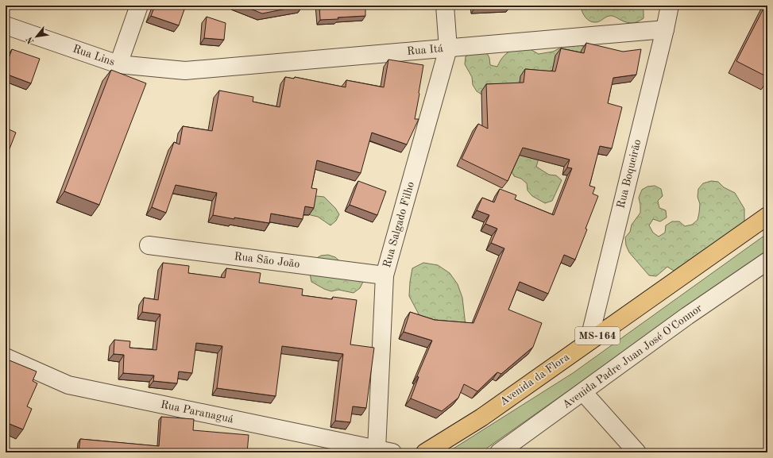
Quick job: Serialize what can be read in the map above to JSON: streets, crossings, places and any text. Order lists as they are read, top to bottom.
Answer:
{
  "streets": {
    "main road": ["MS-164", "Avenida da Flora"],
    "street": [
      "Rua Itá",
      "Rua Lins",
      "Rua Boqueirão",
      "Rua Salgado Filho",
      "Rua São João",
      "Avenida Padre Juan José O'Connor",
      "Rua Paranaguá"
    ]
  },
  "crossings": [
    ["Rua Itá", "Rua Lins"],
    ["Rua Itá", "Rua Boqueirão"],
    ["Rua Itá", "Rua Salgado Filho"],
    ["Rua Boqueirão", "Avenida da Flora"],
    ["Rua Salgado Filho", "Rua São João"],
    ["Rua Salgado Filho", "Rua Paranaguá"]
  ],
  "north": "bottom left"
}
